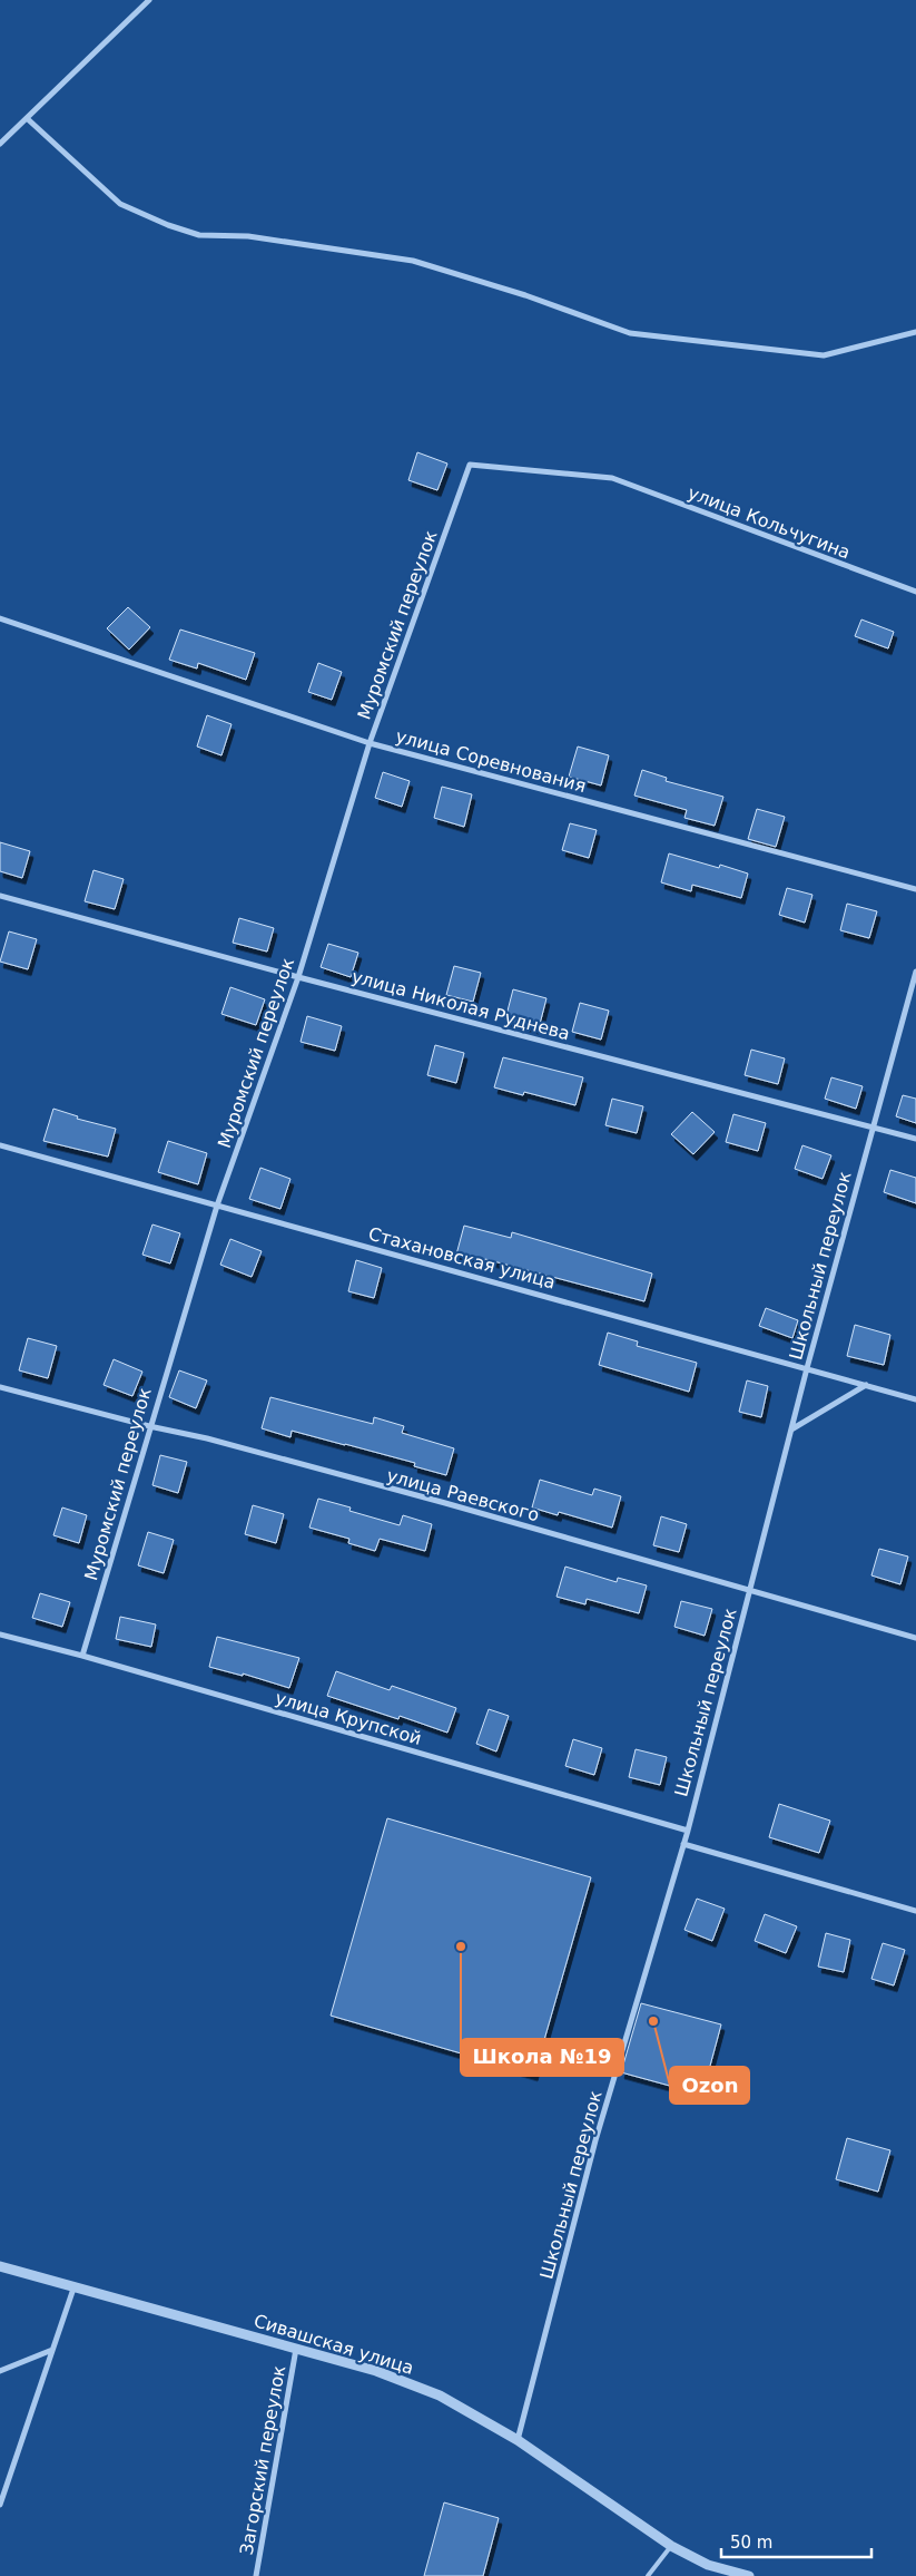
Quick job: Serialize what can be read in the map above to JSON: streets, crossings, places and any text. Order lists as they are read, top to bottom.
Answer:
{
  "streets": {
    "street": [
      "улица Кольчугина",
      "Муромский переулок",
      "улица Соревнования",
      "улица Николая Руднева",
      "Стахановская улица",
      "Школьный переулок",
      "улица Раевского",
      "улица Крупской",
      "Сивашская улица",
      "Загорский переулок"
    ]
  },
  "crossings": [
    ["улица Кольчугина", "Муромский переулок"],
    ["Муромский переулок", "улица Соревнования"],
    ["Муромский переулок", "улица Николая Руднева"],
    ["Муромский переулок", "Стахановская улица"],
    ["Муромский переулок", "улица Раевского"],
    ["Муромский переулок", "улица Крупской"],
    ["улица Николая Руднева", "Школьный переулок"],
    ["Стахановская улица", "Школьный переулок"],
    ["Школьный переулок", "улица Раевского"],
    ["Школьный переулок", "улица Крупской"],
    ["Школьный переулок", "Сивашская улица"],
    ["Сивашская улица", "Загорский переулок"]
  ],
  "places": ["Школа №19", "Ozon"],
  "scale_bar": "50 m"
}
